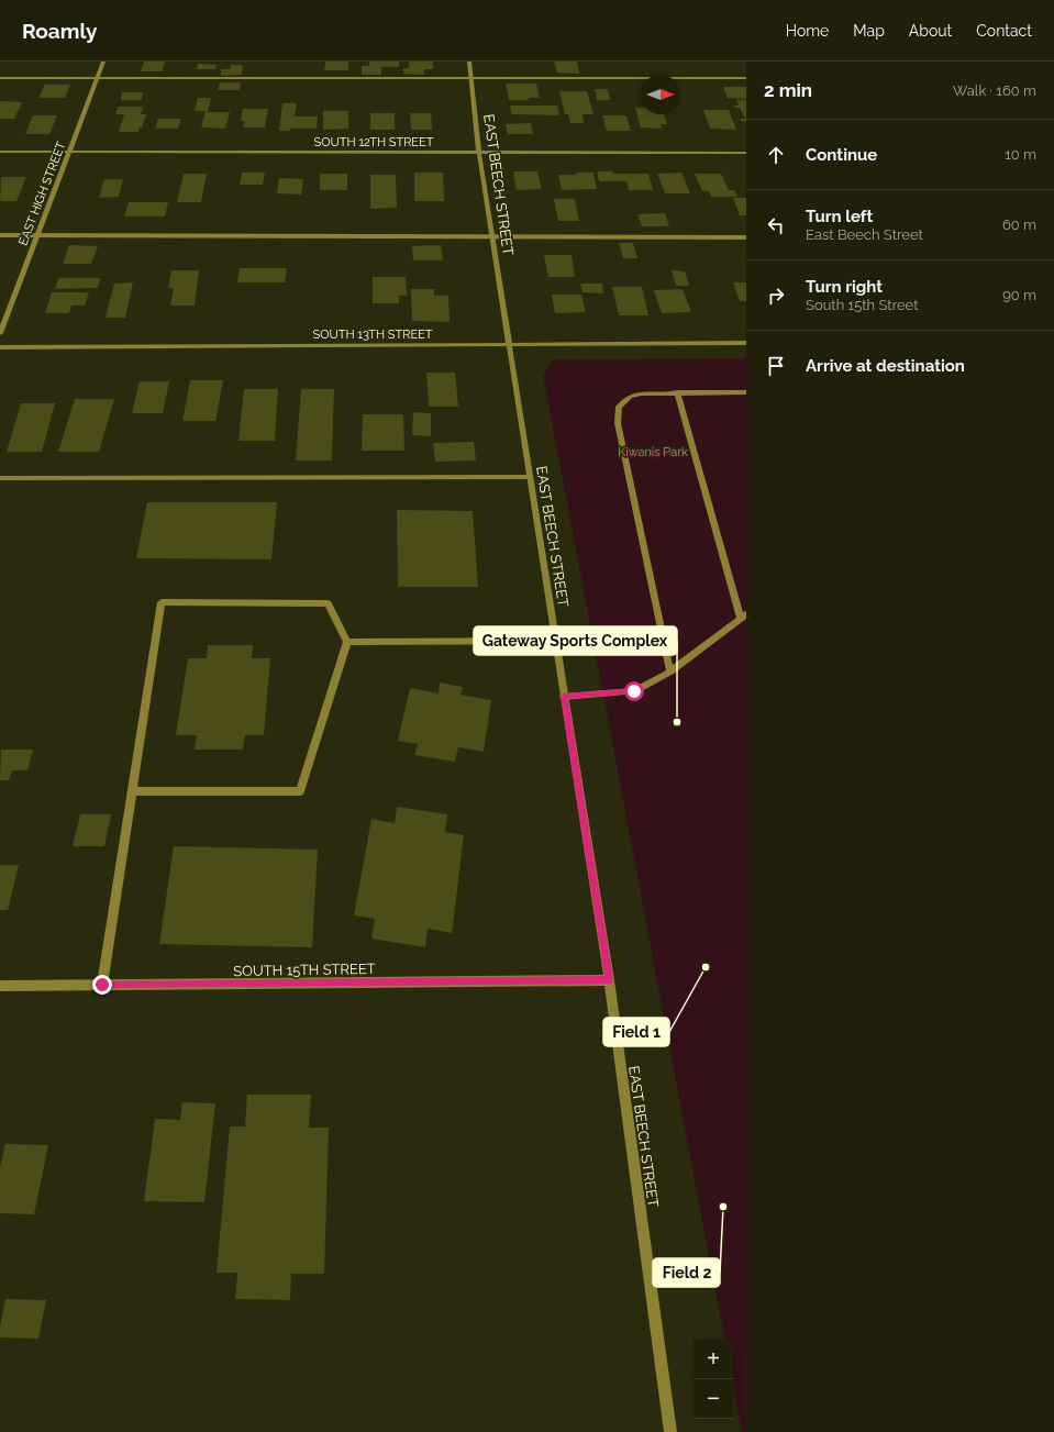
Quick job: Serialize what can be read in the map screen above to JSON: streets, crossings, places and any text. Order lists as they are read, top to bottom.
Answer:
{
  "streets": {
    "street": [
      "SOUTH 12TH STREET",
      "EAST BEECH STREET",
      "EAST HIGH STREET",
      "SOUTH 13TH STREET",
      "SOUTH 15TH STREET"
    ]
  },
  "crossings": [
    ["SOUTH 12TH STREET", "EAST BEECH STREET"],
    ["SOUTH 12TH STREET", "EAST HIGH STREET"],
    ["EAST BEECH STREET", "SOUTH 13TH STREET"],
    ["EAST BEECH STREET", "SOUTH 15TH STREET"]
  ],
  "parks": ["Kiwanis Park"],
  "places": ["Gateway Sports Complex", "Field 1", "Field 2"],
  "north": "right",
  "page": {
    "header": "Roamly",
    "nav": [
      "Home",
      "Map",
      "About",
      "Contact"
    ],
    "heading": ["2 min", "Walk · 160 m"],
    "list": [
      ["Continue", "10 m"],
      ["Turn left", "East Beech Street", "60 m"],
      ["Turn right", "South 15th Street", "90 m"],
      "Arrive at destination"
    ],
    "map_buttons": ["+", "−"]
  }
}
